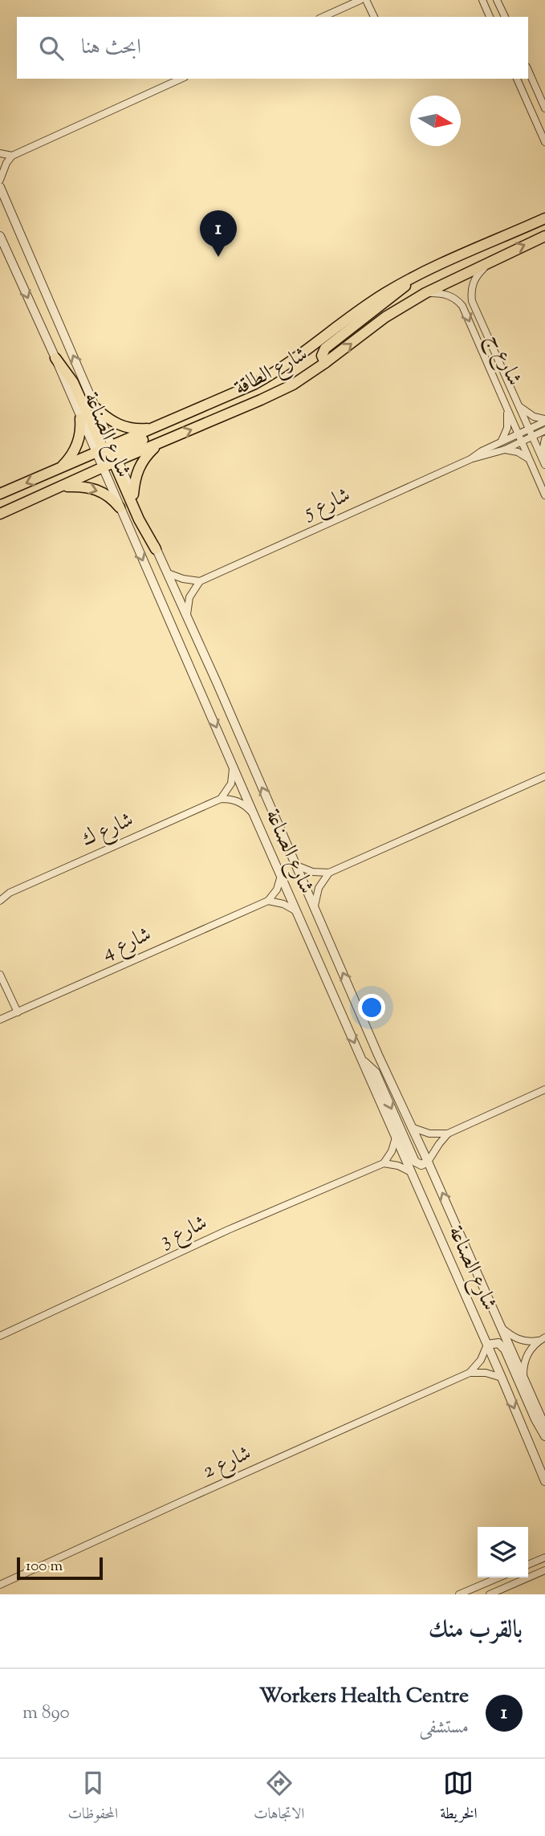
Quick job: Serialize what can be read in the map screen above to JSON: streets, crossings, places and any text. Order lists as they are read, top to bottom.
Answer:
{
  "streets": {
    "main road": ["شارع الطاقة"],
    "street": [
      "شارع ج",
      "شارع الصناعة",
      "شارع 5",
      "شارع ك",
      "شارع 4",
      "شارع 3",
      "شارع 2"
    ]
  },
  "crossings": [
    ["شارع ج", "شارع الطاقة"],
    ["شارع ج", "شارع 5"],
    ["شارع الطاقة", "شارع الصناعة"]
  ],
  "scale_bar": "100 m",
  "north": "right",
  "page": {
    "search": "ابحث هنا",
    "pins": "1",
    "scale": "100 m",
    "heading": "بالقرب منك",
    "list": [
      {
        "mark": "1",
        "name": "Workers Health Centre",
        "note": "مستشفى",
        "value": "890 m"
      }
    ],
    "nav": ["الخريطة", "الاتجاهات", "المحفوظات"]
  }
}
